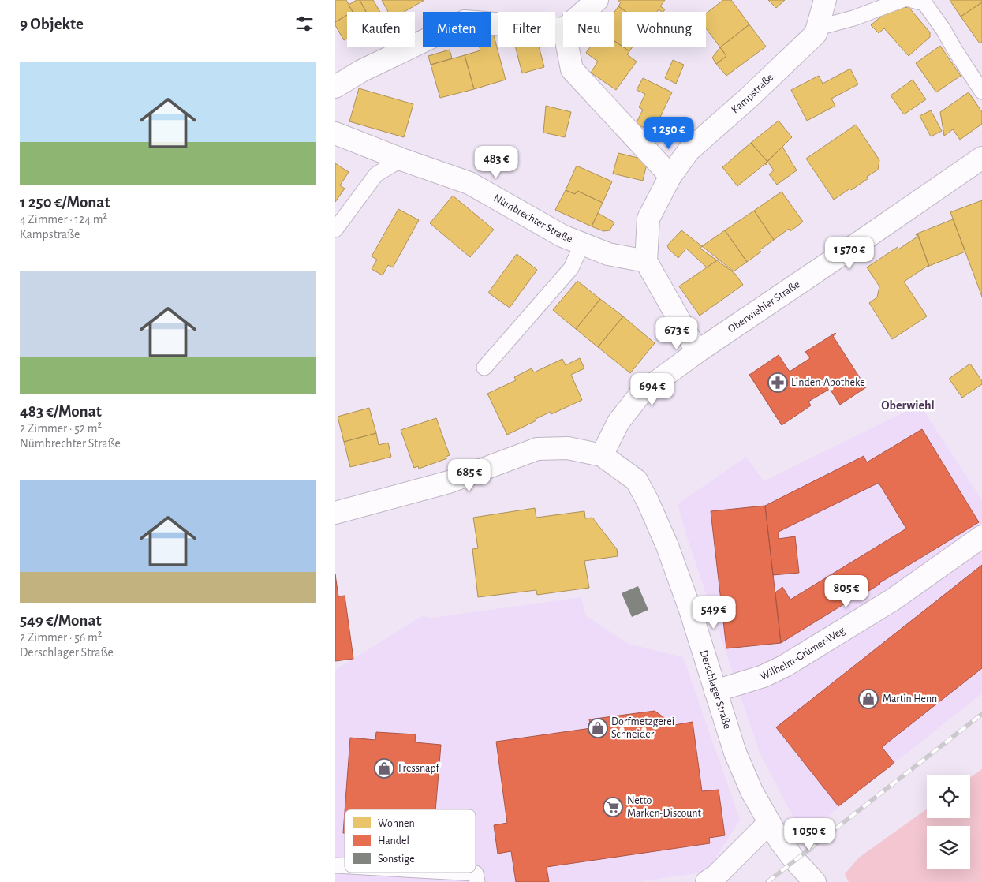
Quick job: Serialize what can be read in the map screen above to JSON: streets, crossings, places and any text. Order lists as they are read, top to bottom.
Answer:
{
  "streets": {
    "street": [
      "Kampstraße",
      "Nümbrechter Straße",
      "Oberwiehler Straße",
      "Wilhelm-Grümer-Weg",
      "Derschlager Straße"
    ]
  },
  "crossings": [
    ["Kampstraße", "Nümbrechter Straße"],
    ["Oberwiehler Straße", "Derschlager Straße"],
    ["Wilhelm-Grümer-Weg", "Derschlager Straße"]
  ],
  "districts": ["Oberwiehl"],
  "places": {
    "pharmacy": ["Linden-Apotheke"],
    "shop": ["Martin Henn", "Dorfmetzgerei Schneider", "Fressnapf"],
    "supermarket": ["Netto Marken-Discount"]
  },
  "legend": ["Wohnen", "Handel", "Sonstige"],
  "page": {
    "heading": "9 Objekte",
    "chip": [
      "Kaufen",
      "Mieten",
      "Filter",
      "Neu",
      "Wohnung"
    ],
    "list": [
      {
        "name": "1 250 €/Monat",
        "note": "4 Zimmer · 124 m² · Kampstraße"
      },
      {
        "name": "483 €/Monat",
        "note": "2 Zimmer · 52 m² · Nümbrechter Straße"
      },
      {
        "name": "549 €/Monat",
        "note": "2 Zimmer · 56 m² · Derschlager Straße"
      }
    ],
    "price": [
      "1 250 €",
      "483 €",
      "1 570 €",
      "673 €",
      "694 €",
      "685 €",
      "805 €",
      "549 €",
      "1 050 €"
    ]
  }
}
